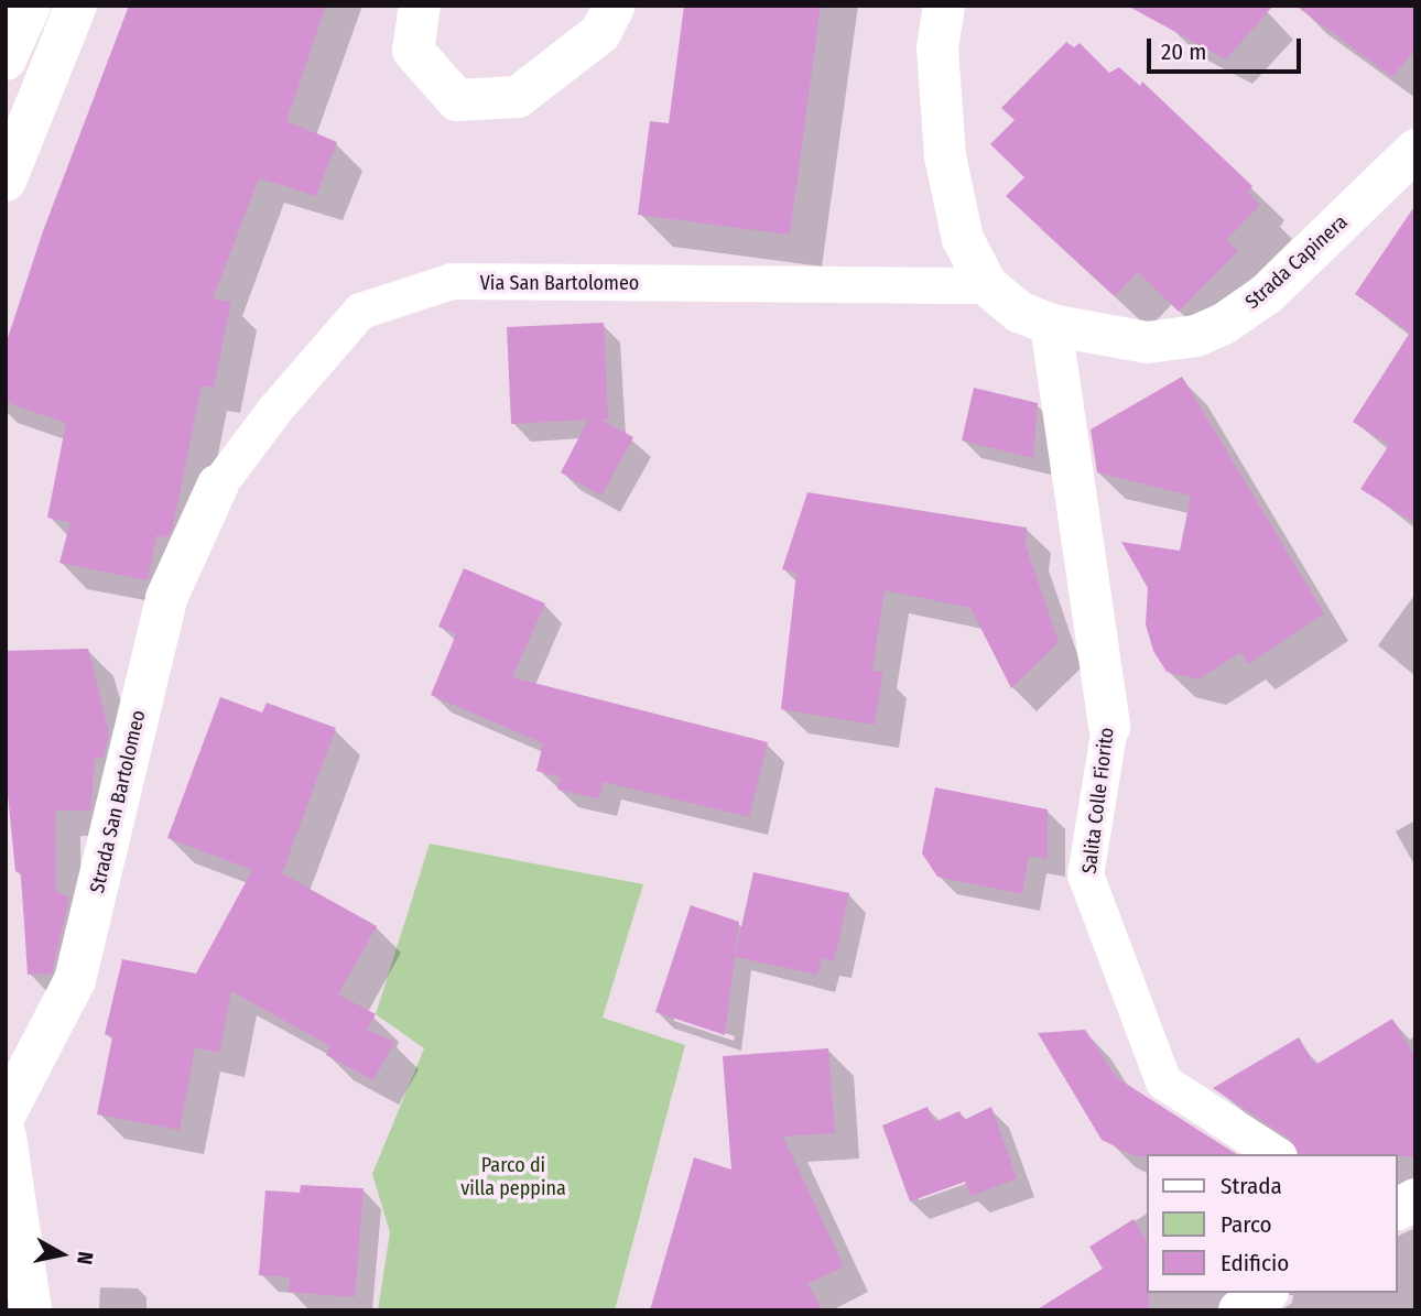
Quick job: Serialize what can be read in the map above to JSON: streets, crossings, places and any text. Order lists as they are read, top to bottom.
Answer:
{
  "streets": {
    "street": [
      "Strada Capinera",
      "Via San Bartolomeo",
      "Salita Colle Fiorito",
      "Strada San Bartolomeo"
    ]
  },
  "crossings": [
    ["Strada Capinera", "Via San Bartolomeo"],
    ["Strada Capinera", "Salita Colle Fiorito"],
    ["Via San Bartolomeo", "Strada San Bartolomeo"]
  ],
  "parks": ["Parco di villa peppina"],
  "legend": ["Strada", "Parco", "Edificio"],
  "scale_bar": "20 m",
  "north": "right"
}
